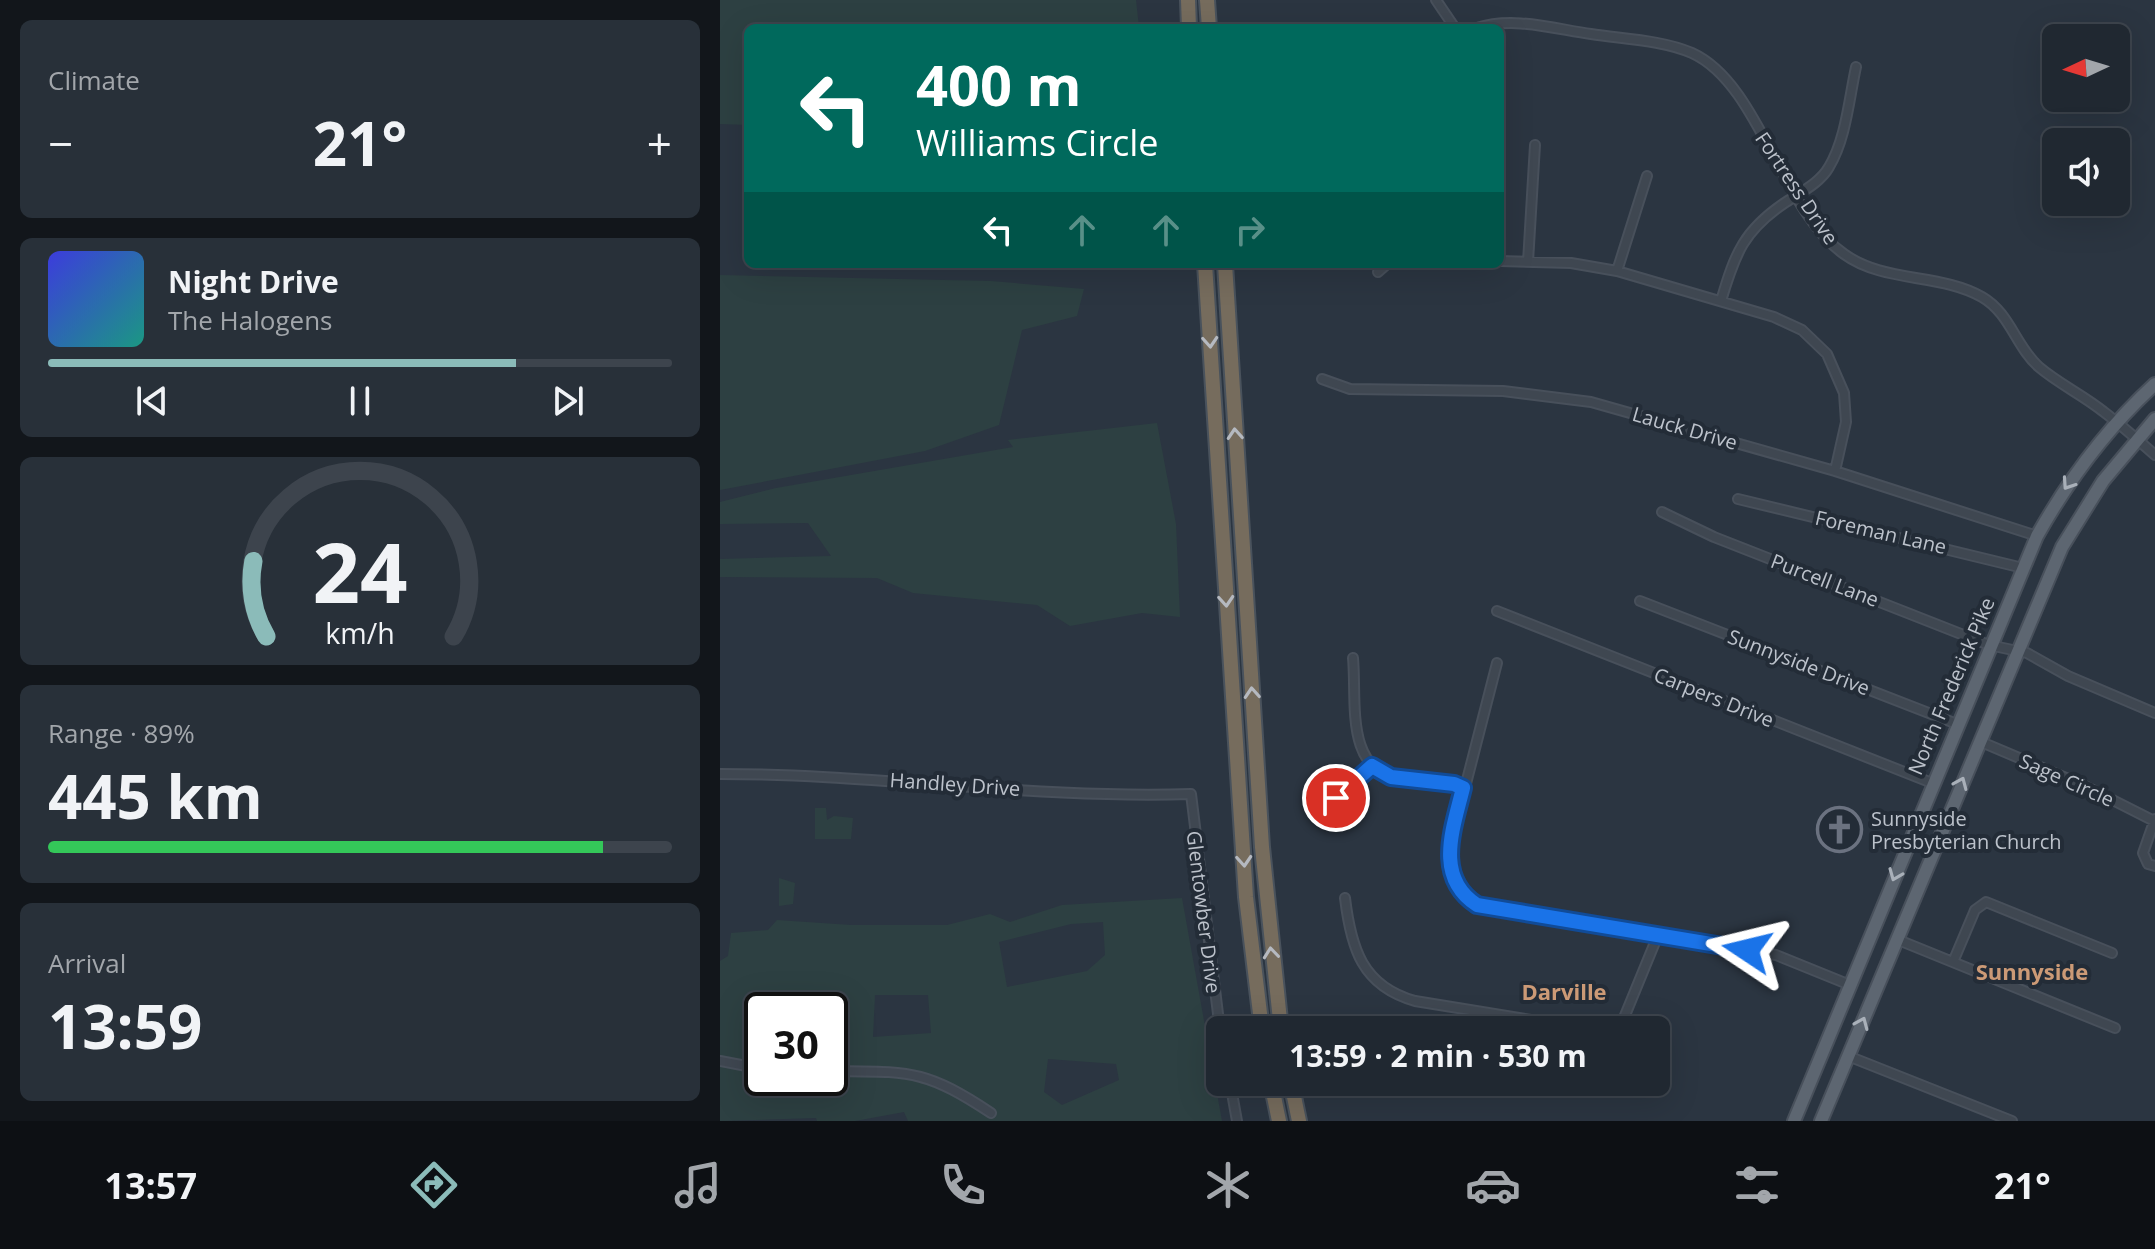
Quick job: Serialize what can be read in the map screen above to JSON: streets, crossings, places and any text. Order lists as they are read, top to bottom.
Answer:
{
  "streets": {
    "main road": ["North Frederick Pike"],
    "street": [
      "Fortress Drive",
      "Lauck Drive",
      "Foreman Lane",
      "Purcell Lane",
      "Sunnyside Drive",
      "Carpers Drive",
      "Sage Circle",
      "Handley Drive",
      "Glentowber Drive"
    ]
  },
  "crossings": [
    ["Fortress Drive", "North Frederick Pike"],
    ["Lauck Drive", "North Frederick Pike"],
    ["Foreman Lane", "North Frederick Pike"],
    ["Purcell Lane", "North Frederick Pike"],
    ["Sunnyside Drive", "North Frederick Pike"],
    ["North Frederick Pike", "Carpers Drive"],
    ["Handley Drive", "Glentowber Drive"]
  ],
  "districts": ["Sunnyside", "Darville"],
  "places": {
    "church": ["Sunnyside Presbyterian Church"]
  },
  "north": "left",
  "page": {
    "tile": [
      "Climate",
      ["Range · 89%", "445 km"],
      ["Arrival", "13:59"]
    ],
    "turn": ["400 m", "Williams Circle"],
    "heat": ["−", "21°", "+"],
    "song": ["Night Drive", "The Halogens"],
    "limit": "30",
    "trip": "13:59 · 2 min · 530 m",
    "tabs": ["13:57", "21°"],
    "gauge": ["24", "km/h"]
  }
}
